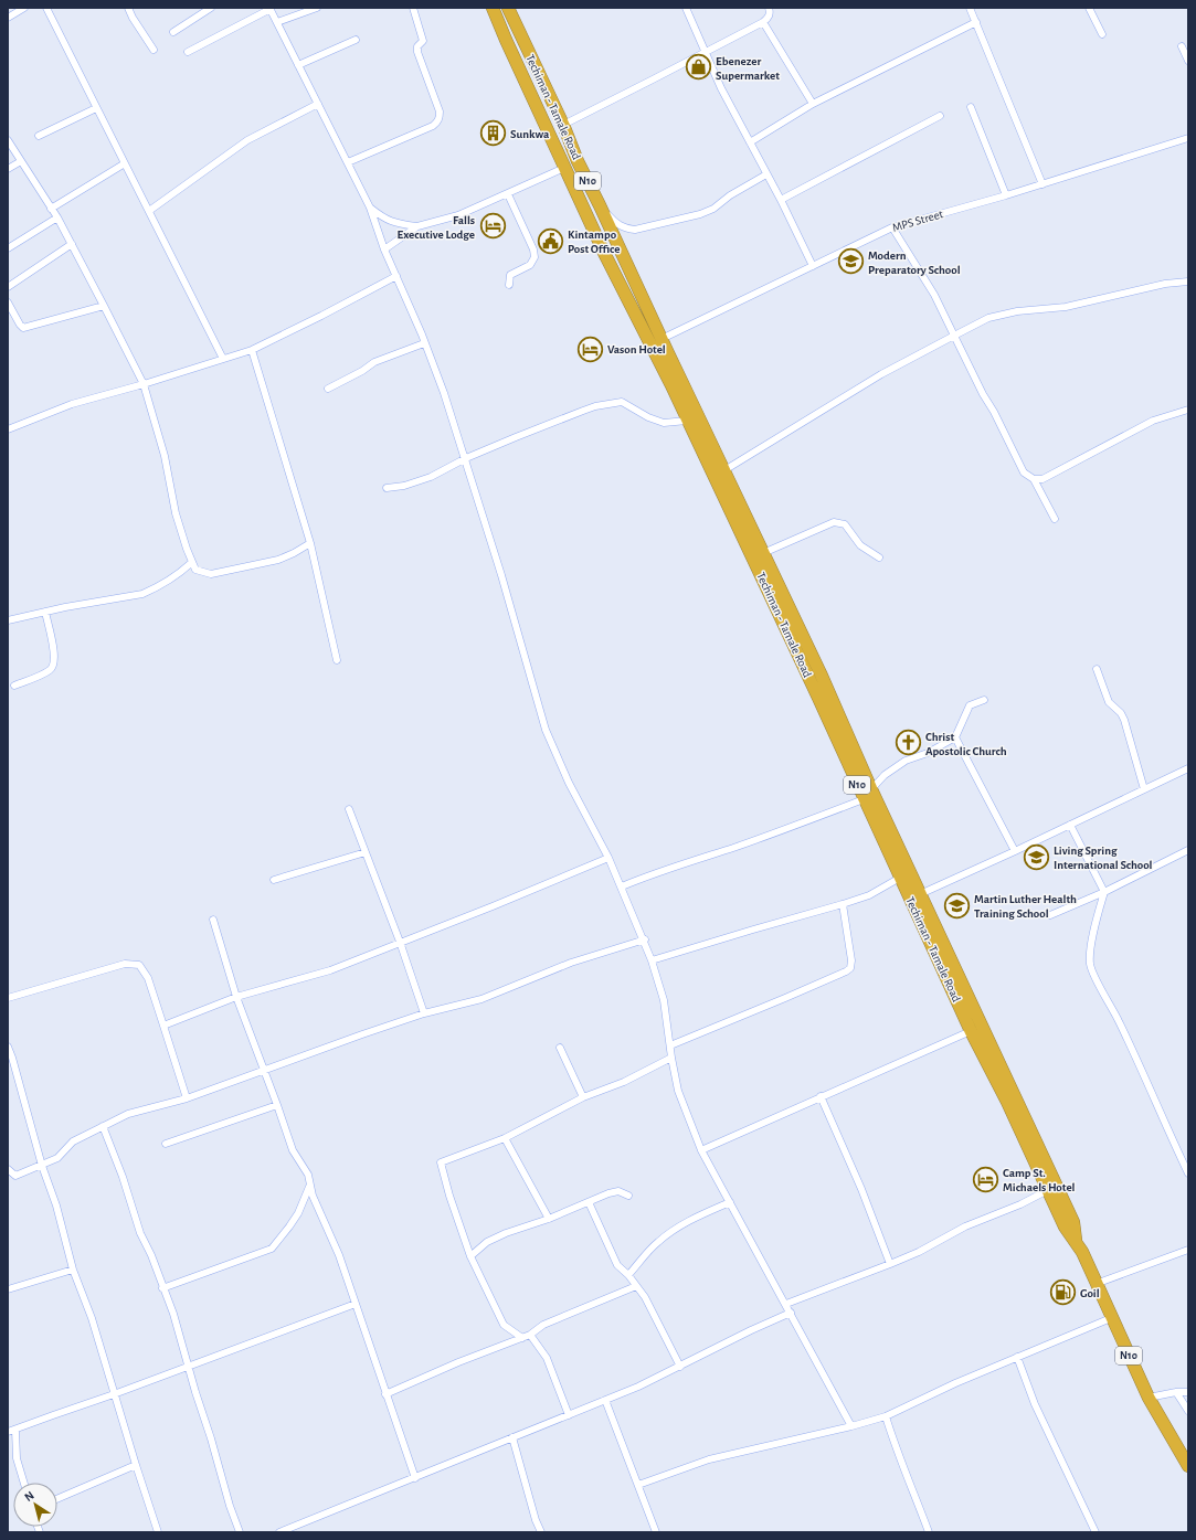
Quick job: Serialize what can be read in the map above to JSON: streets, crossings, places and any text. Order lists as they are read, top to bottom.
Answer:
{
  "streets": {
    "highway": ["Techiman - Tamale Road", "N10"],
    "street": ["MPS Street"]
  },
  "crossings": [
    ["Techiman - Tamale Road", "MPS Street"]
  ],
  "places": {
    "shop": ["Ebenezer Supermarket"],
    "building": ["Sunkwa"],
    "hotel": ["Falls Executive Lodge", "Vason Hotel", "Camp St. Michaels Hotel"],
    "public building": ["Kintampo Post Office"],
    "school or university": ["Modern Preparatory School", "Living Spring International School", "Martin Luther Health Training School"],
    "church": ["Christ Apostolic Church"],
    "fuel station": ["Goil"]
  },
  "north": "top left"
}
